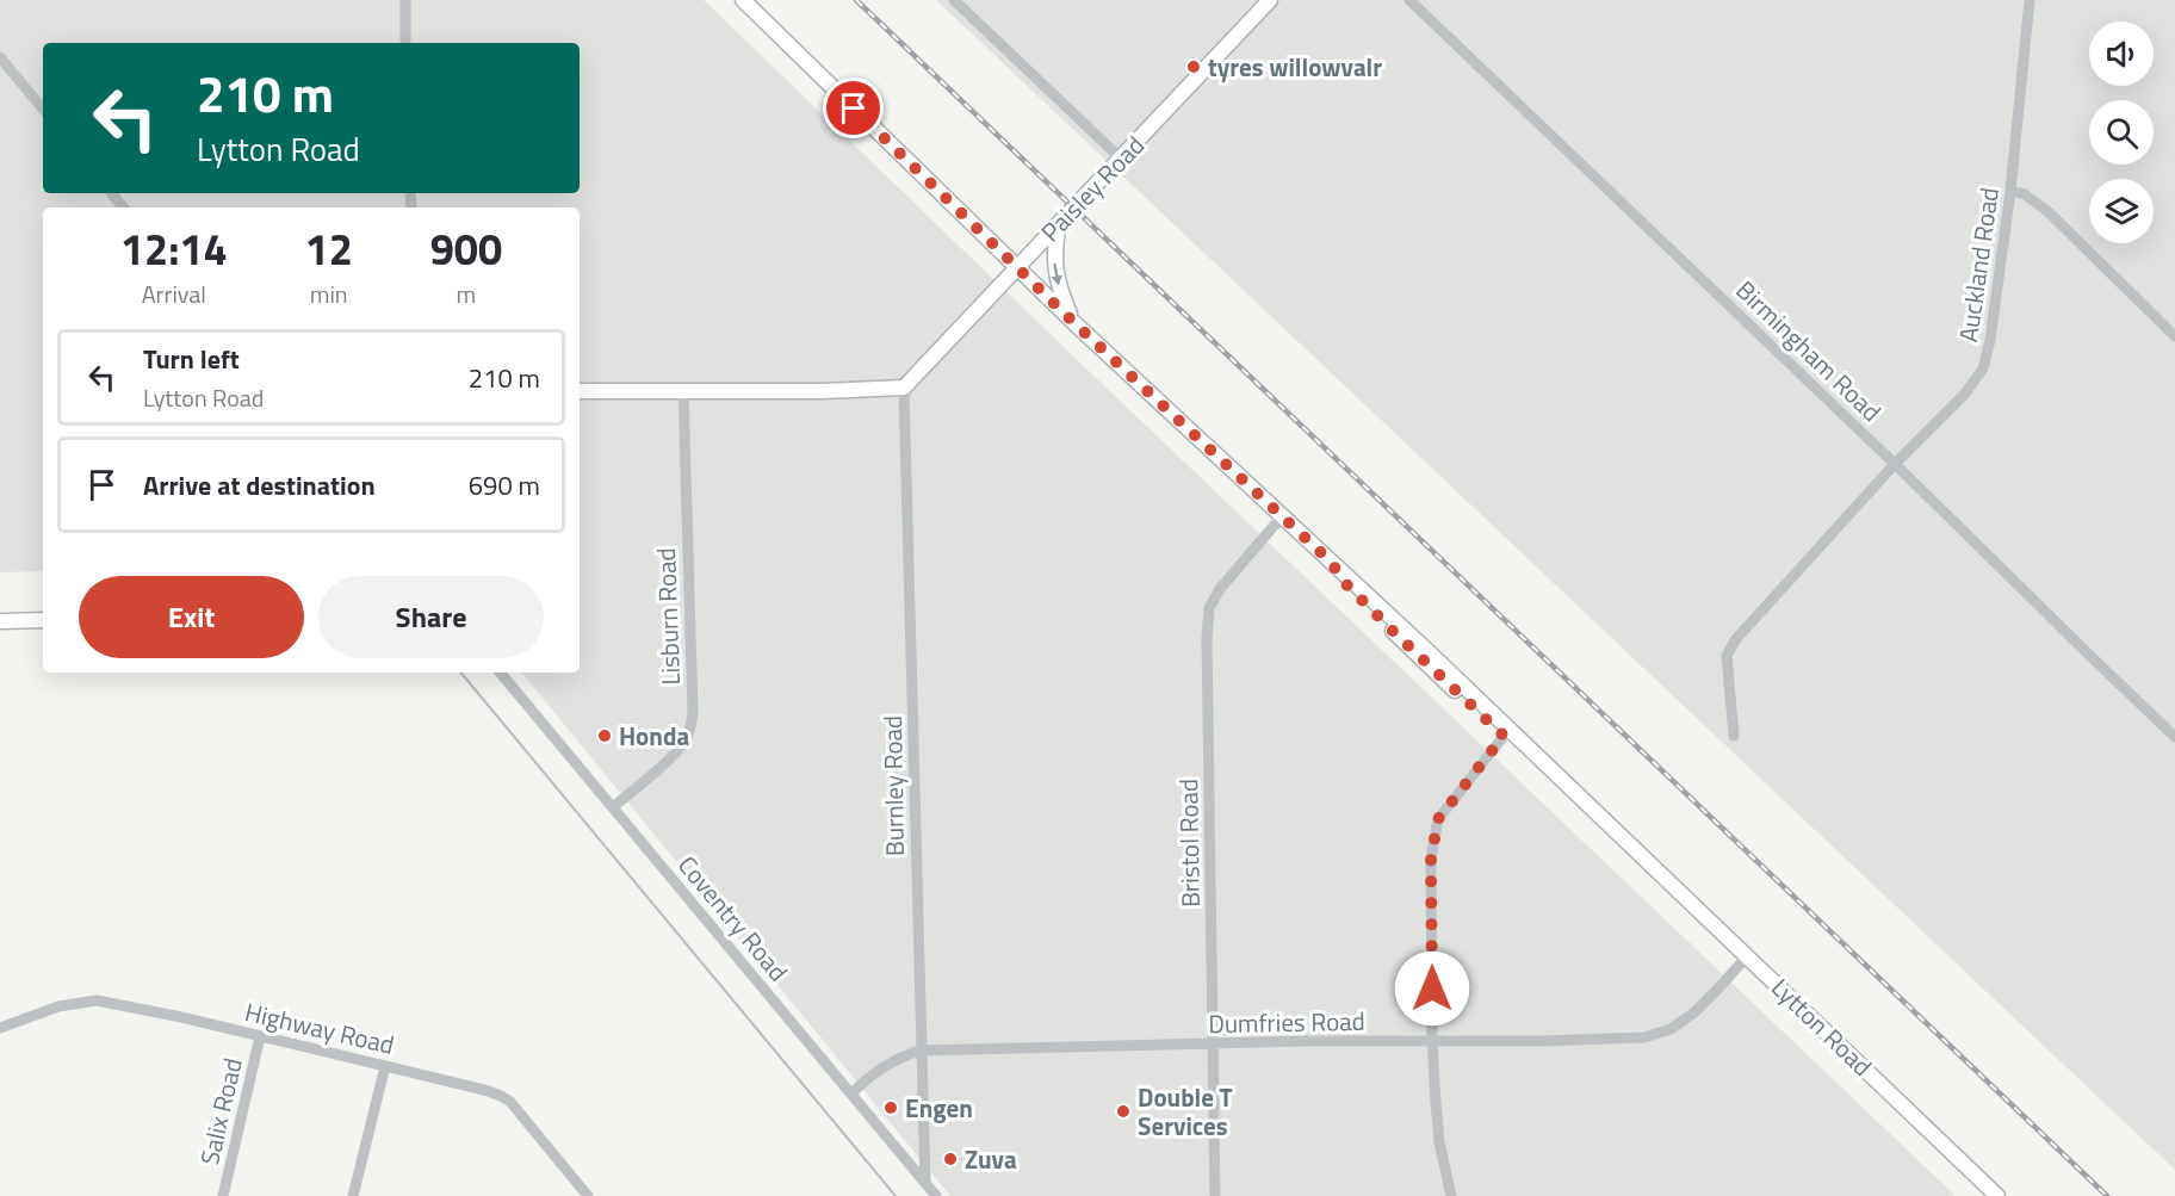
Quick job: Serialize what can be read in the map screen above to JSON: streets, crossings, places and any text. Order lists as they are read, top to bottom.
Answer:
{
  "streets": {
    "main road": ["Paisley Road", "Lytton Road"],
    "street": [
      "Auckland Road",
      "Birmingham Road",
      "Lisburn Road",
      "Burnley Road",
      "Bristol Road",
      "Coventry Road",
      "Dumfries Road",
      "Highway Road",
      "Salix Road"
    ]
  },
  "crossings": [
    ["Paisley Road", "Burnley Road"],
    ["Paisley Road", "Lytton Road"],
    ["Auckland Road", "Birmingham Road"],
    ["Lisburn Road", "Coventry Road"],
    ["Burnley Road", "Coventry Road"],
    ["Burnley Road", "Dumfries Road"],
    ["Bristol Road", "Dumfries Road"],
    ["Bristol Road", "Lytton Road"],
    ["Coventry Road", "Dumfries Road"],
    ["Dumfries Road", "Lytton Road"],
    ["Highway Road", "Salix Road"]
  ],
  "places": [
    "tyres willowvalr",
    "Honda",
    "Engen",
    "Double T Services",
    "Zuva"
  ],
  "page": {
    "turn": ["210 m", "Lytton Road"],
    "eta": [
      "12:14",
      "Arrival",
      "12",
      "min",
      "900",
      "m"
    ],
    "list": [
      {
        "name": "Turn left",
        "note": "Lytton Road",
        "value": "210 m"
      },
      {
        "name": "Arrive at destination",
        "value": "690 m"
      }
    ],
    "buttons": ["Exit", "Share"]
  }
}
